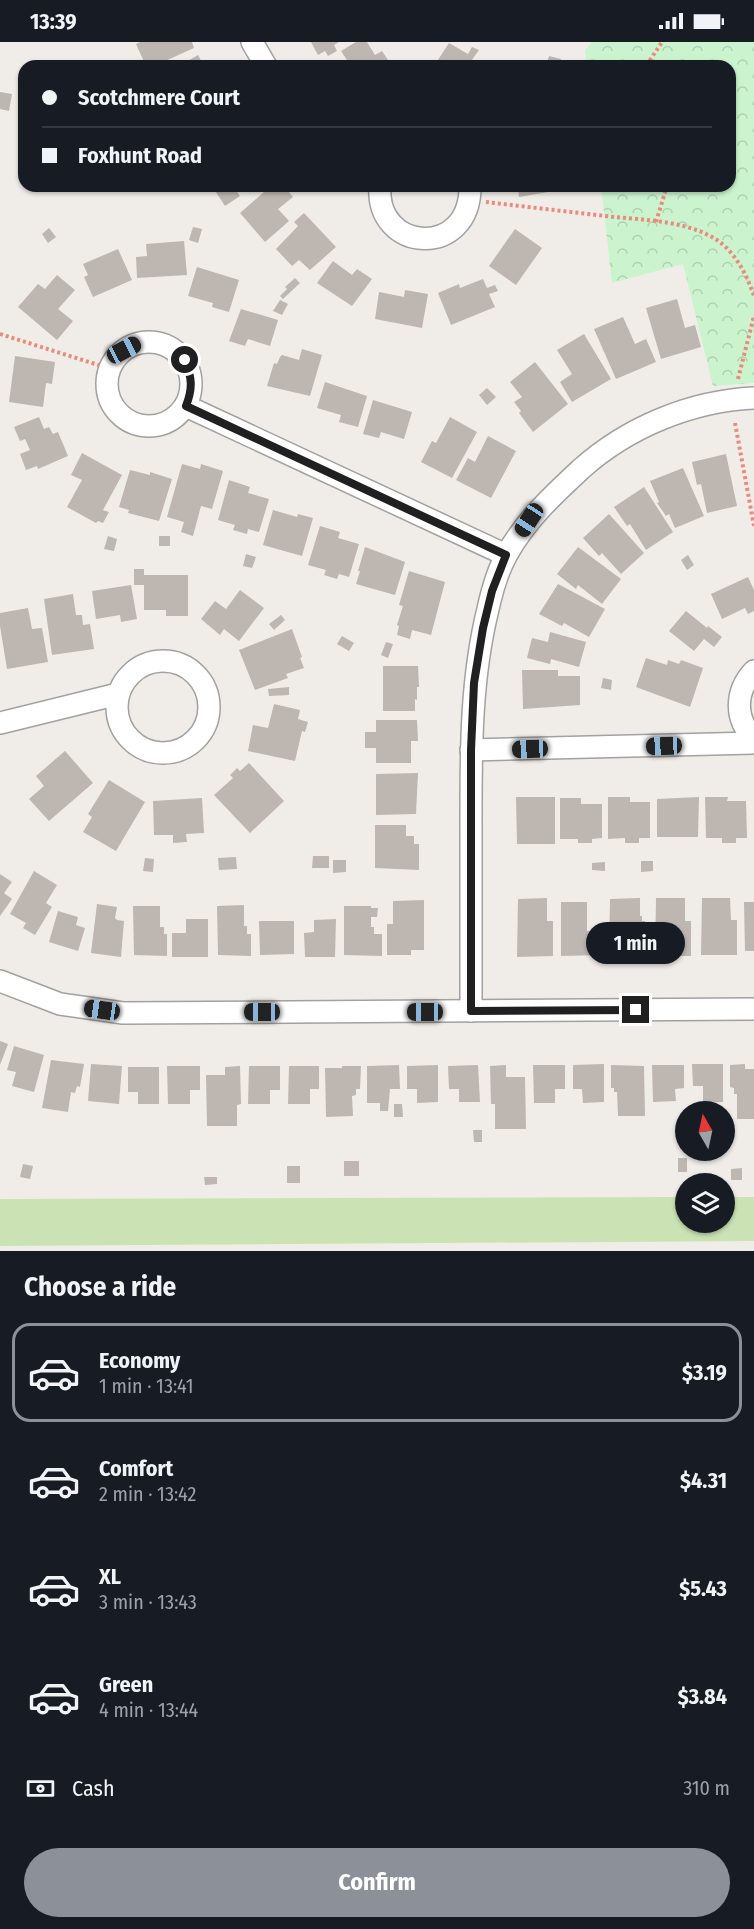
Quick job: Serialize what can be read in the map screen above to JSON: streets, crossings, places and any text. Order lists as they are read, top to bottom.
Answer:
{
  "north": "top",
  "page": {
    "status": "13:39",
    "banner": ["Scotchmere Court", "Foxhunt Road"],
    "bubble": "1 min",
    "heading": "Choose a ride",
    "list": [
      {
        "name": "Economy",
        "note": "1 min · 13:41",
        "value": "$3.19"
      },
      {
        "name": "Comfort",
        "note": "2 min · 13:42",
        "value": "$4.31"
      },
      {
        "name": "XL",
        "note": "3 min · 13:43",
        "value": "$5.43"
      },
      {
        "name": "Green",
        "note": "4 min · 13:44",
        "value": "$3.84"
      }
    ],
    "pay": ["Cash", "310 m"],
    "buttons": "Confirm"
  }
}
